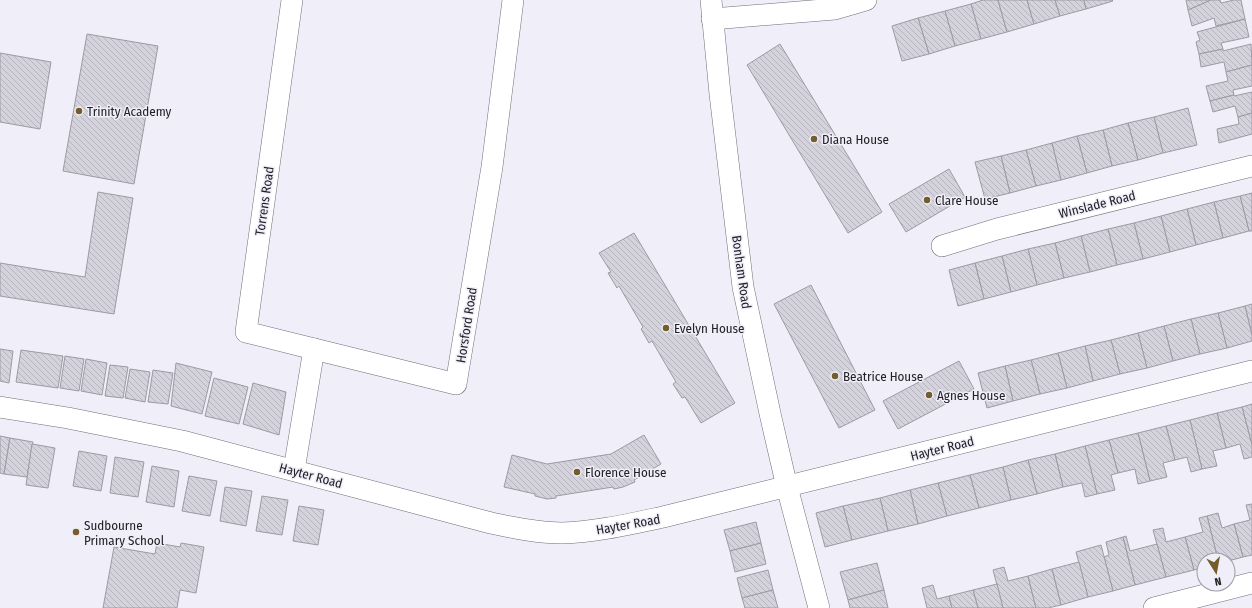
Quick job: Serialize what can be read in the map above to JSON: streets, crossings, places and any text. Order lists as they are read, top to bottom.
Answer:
{
  "streets": {
    "street": [
      "Torrens Road",
      "Winslade Road",
      "Bonham Road",
      "Horsford Road",
      "Hayter Road"
    ]
  },
  "crossings": [
    ["Torrens Road", "Horsford Road"],
    ["Bonham Road", "Hayter Road"]
  ],
  "places": [
    "Trinity Academy",
    "Diana House",
    "Clare House",
    "Evelyn House",
    "Beatrice House",
    "Agnes House",
    "Florence House",
    "Sudbourne Primary School"
  ],
  "north": "bottom"
}
